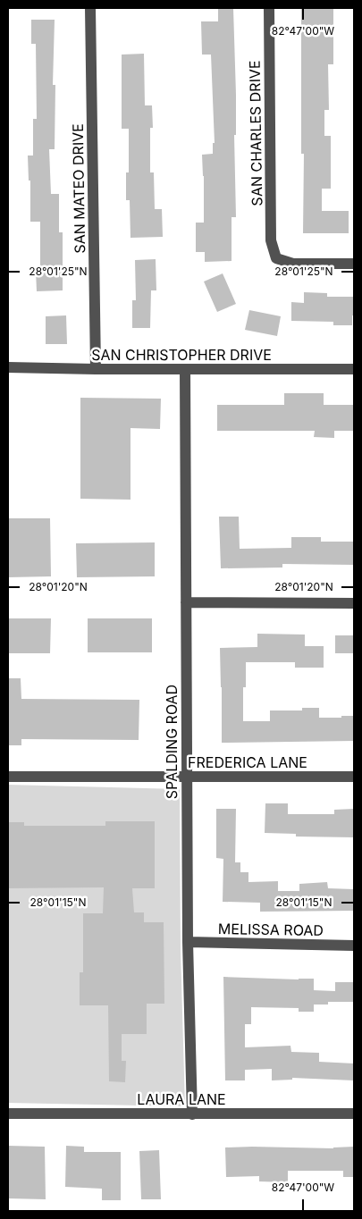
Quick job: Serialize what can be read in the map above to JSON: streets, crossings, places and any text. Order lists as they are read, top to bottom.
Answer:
{
  "streets": {
    "street": [
      "SAN CHARLES DRIVE",
      "SAN MATEO DRIVE",
      "SAN CHRISTOPHER DRIVE",
      "SPALDING ROAD",
      "FREDERICA LANE",
      "MELISSA ROAD",
      "LAURA LANE"
    ]
  },
  "crossings": [
    ["SAN MATEO DRIVE", "SAN CHRISTOPHER DRIVE"],
    ["SAN CHRISTOPHER DRIVE", "SPALDING ROAD"],
    ["SPALDING ROAD", "FREDERICA LANE"],
    ["SPALDING ROAD", "MELISSA ROAD"],
    ["SPALDING ROAD", "LAURA LANE"]
  ],
  "coordinates": [
    "82°47'00\"W",
    "28°01'25\"N",
    "28°01'20\"N",
    "28°01'15\"N"
  ]
}
